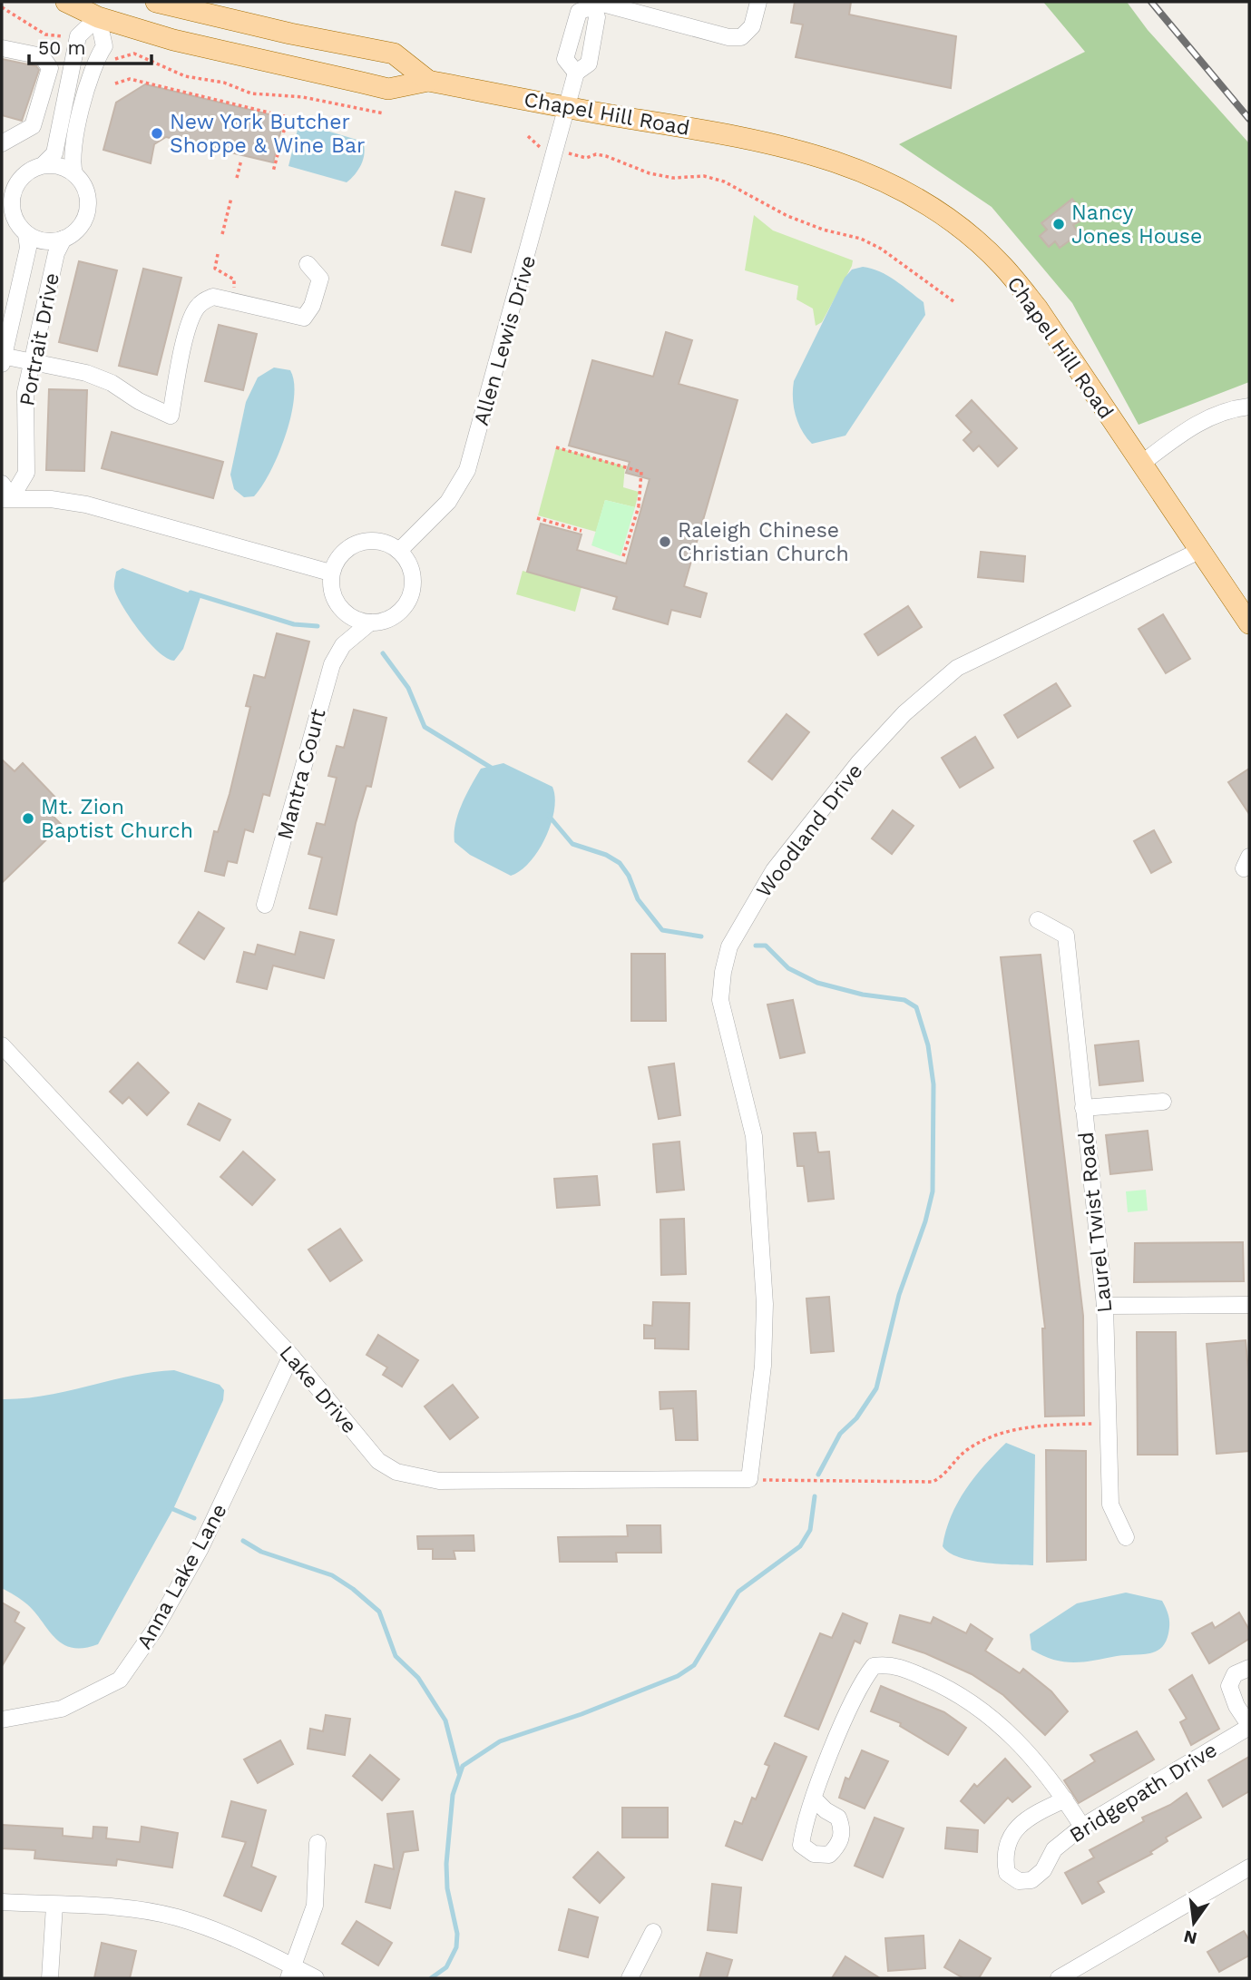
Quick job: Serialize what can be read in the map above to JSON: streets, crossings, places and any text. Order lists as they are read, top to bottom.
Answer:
{
  "streets": {
    "main road": ["Chapel Hill Road"],
    "street": [
      "Portrait Drive",
      "Allen Lewis Drive",
      "Mantra Court",
      "Woodland Drive",
      "Laurel Twist Road",
      "Lake Drive",
      "Anna Lake Lane",
      "Bridgepath Drive"
    ]
  },
  "crossings": [
    ["Chapel Hill Road", "Portrait Drive"],
    ["Chapel Hill Road", "Allen Lewis Drive"],
    ["Chapel Hill Road", "Woodland Drive"],
    ["Allen Lewis Drive", "Mantra Court"],
    ["Woodland Drive", "Lake Drive"],
    ["Lake Drive", "Anna Lake Lane"]
  ],
  "places": [
    "New York Butcher Shoppe & Wine Bar",
    "Nancy Jones House",
    "Raleigh Chinese Christian Church",
    "Mt. Zion Baptist Church"
  ],
  "scale_bar": "50 m",
  "north": "bottom"
}
